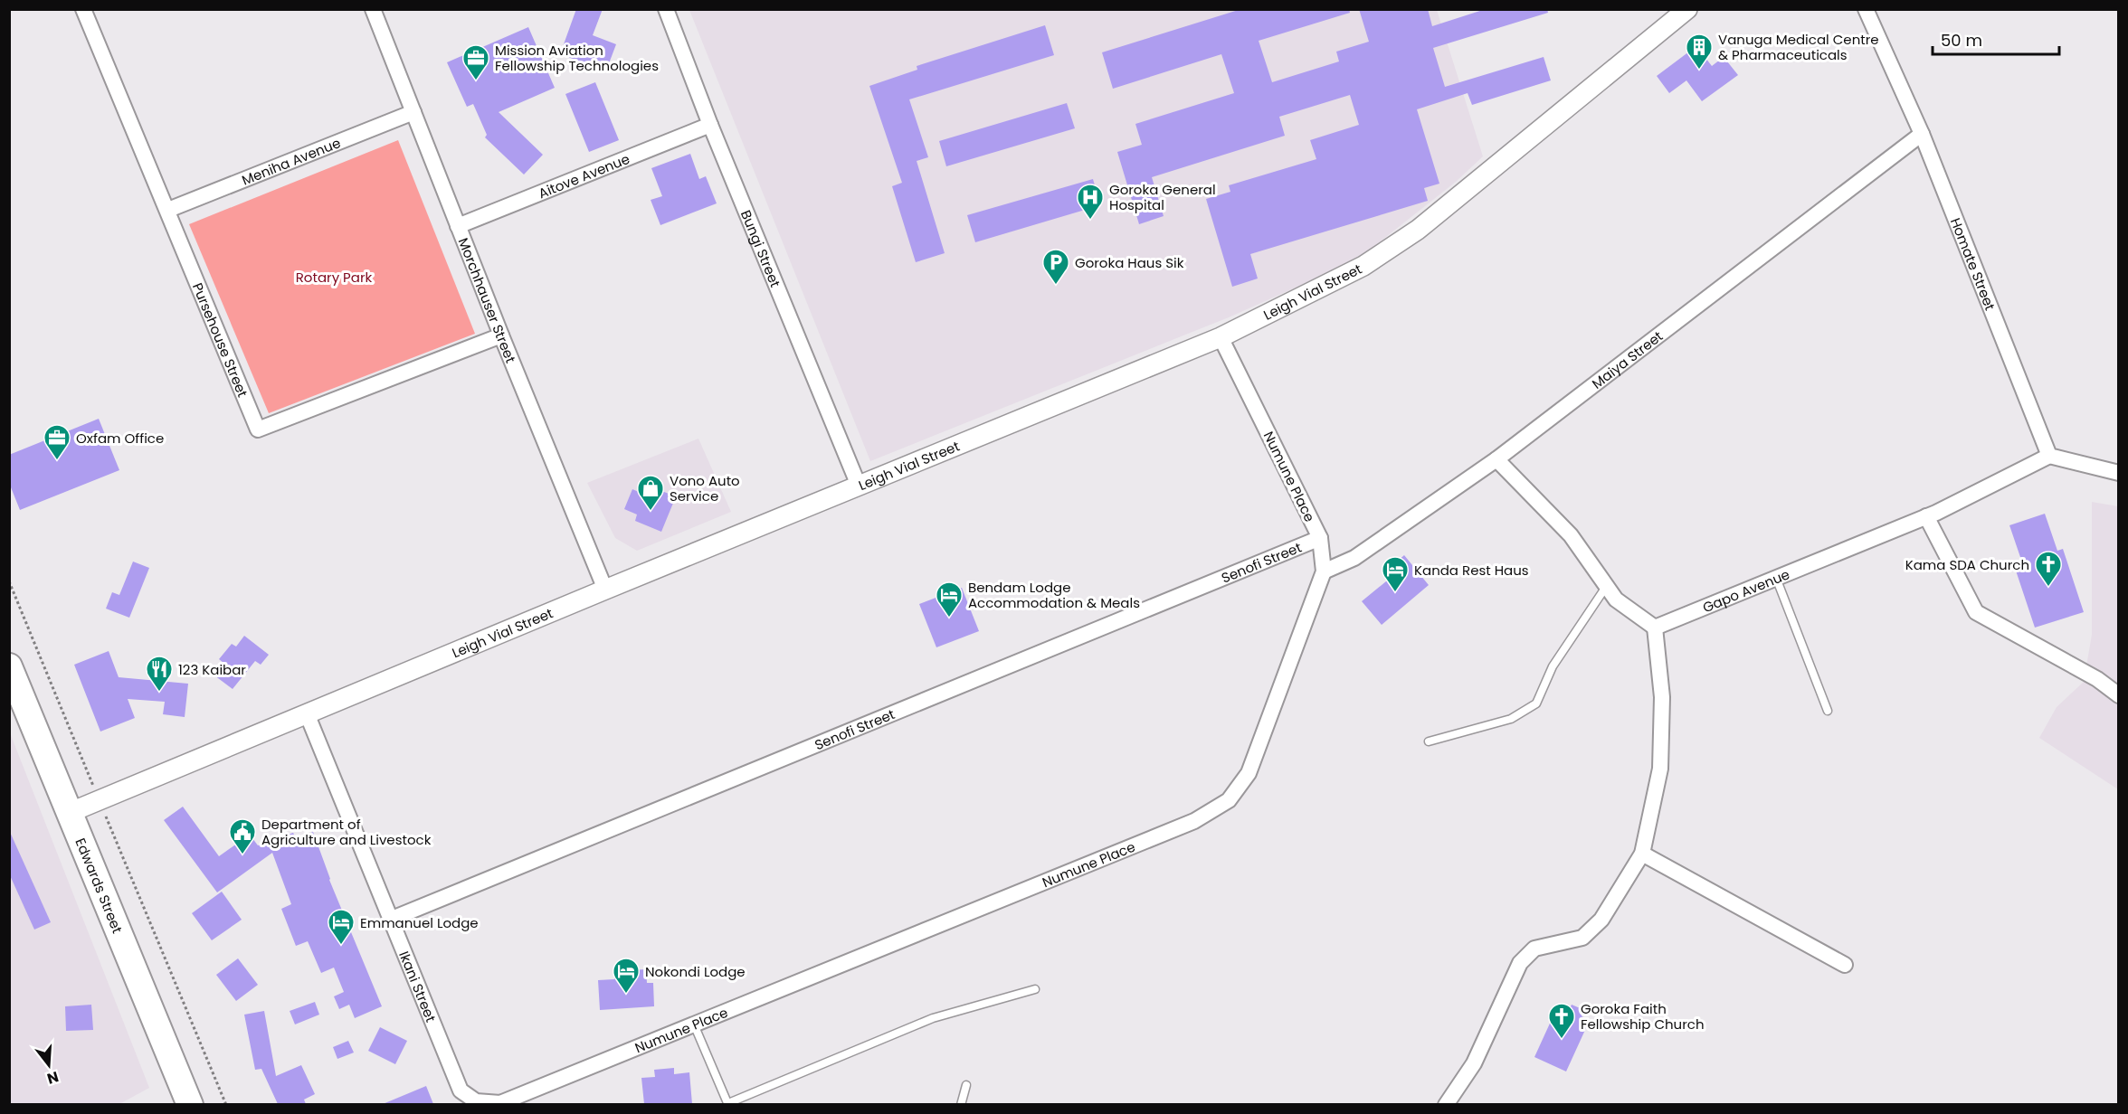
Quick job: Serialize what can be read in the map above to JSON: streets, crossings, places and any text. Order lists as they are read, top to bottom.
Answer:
{
  "streets": {
    "highway": ["Edwards Street"],
    "street": [
      "Meniha Avenue",
      "Aitove Avenue",
      "Bungi Street",
      "Homate Street",
      "Leigh Vial Street",
      "Morchhauser Street",
      "Pursehouse Street",
      "Maiya Street",
      "Numune Place",
      "Senofi Street",
      "Gapo Avenue",
      "Ikani Street"
    ]
  },
  "crossings": [
    ["Meniha Avenue", "Morchhauser Street"],
    ["Meniha Avenue", "Pursehouse Street"],
    ["Aitove Avenue", "Bungi Street"],
    ["Aitove Avenue", "Morchhauser Street"],
    ["Bungi Street", "Leigh Vial Street"],
    ["Homate Street", "Maiya Street"],
    ["Homate Street", "Gapo Avenue"],
    ["Leigh Vial Street", "Morchhauser Street"],
    ["Leigh Vial Street", "Numune Place"],
    ["Leigh Vial Street", "Edwards Street"],
    ["Leigh Vial Street", "Ikani Street"],
    ["Morchhauser Street", "Pursehouse Street"],
    ["Maiya Street", "Numune Place"],
    ["Numune Place", "Senofi Street"],
    ["Numune Place", "Ikani Street"],
    ["Senofi Street", "Ikani Street"]
  ],
  "parks": ["Rotary Park"],
  "places": {
    "building": ["Vanuga Medical Centre & Pharmaceuticals"],
    "office": ["Mission Aviation Fellowship Technologies", "Oxfam Office"],
    "hospital": ["Goroka General Hospital"],
    "parking": ["Goroka Haus Sik"],
    "shop": ["Vono Auto Service"],
    "church": ["Kama SDA Church", "Goroka Faith Fellowship Church"],
    "hotel": [
      "Kanda Rest Haus",
      "Bendam Lodge Accommodation & Meals",
      "Emmanuel Lodge",
      "Nokondi Lodge"
    ],
    "restaurant": ["123 Kaibar"],
    "public building": ["Department of Agriculture and Livestock"]
  },
  "scale_bar": "50 m",
  "north": "bottom"
}
